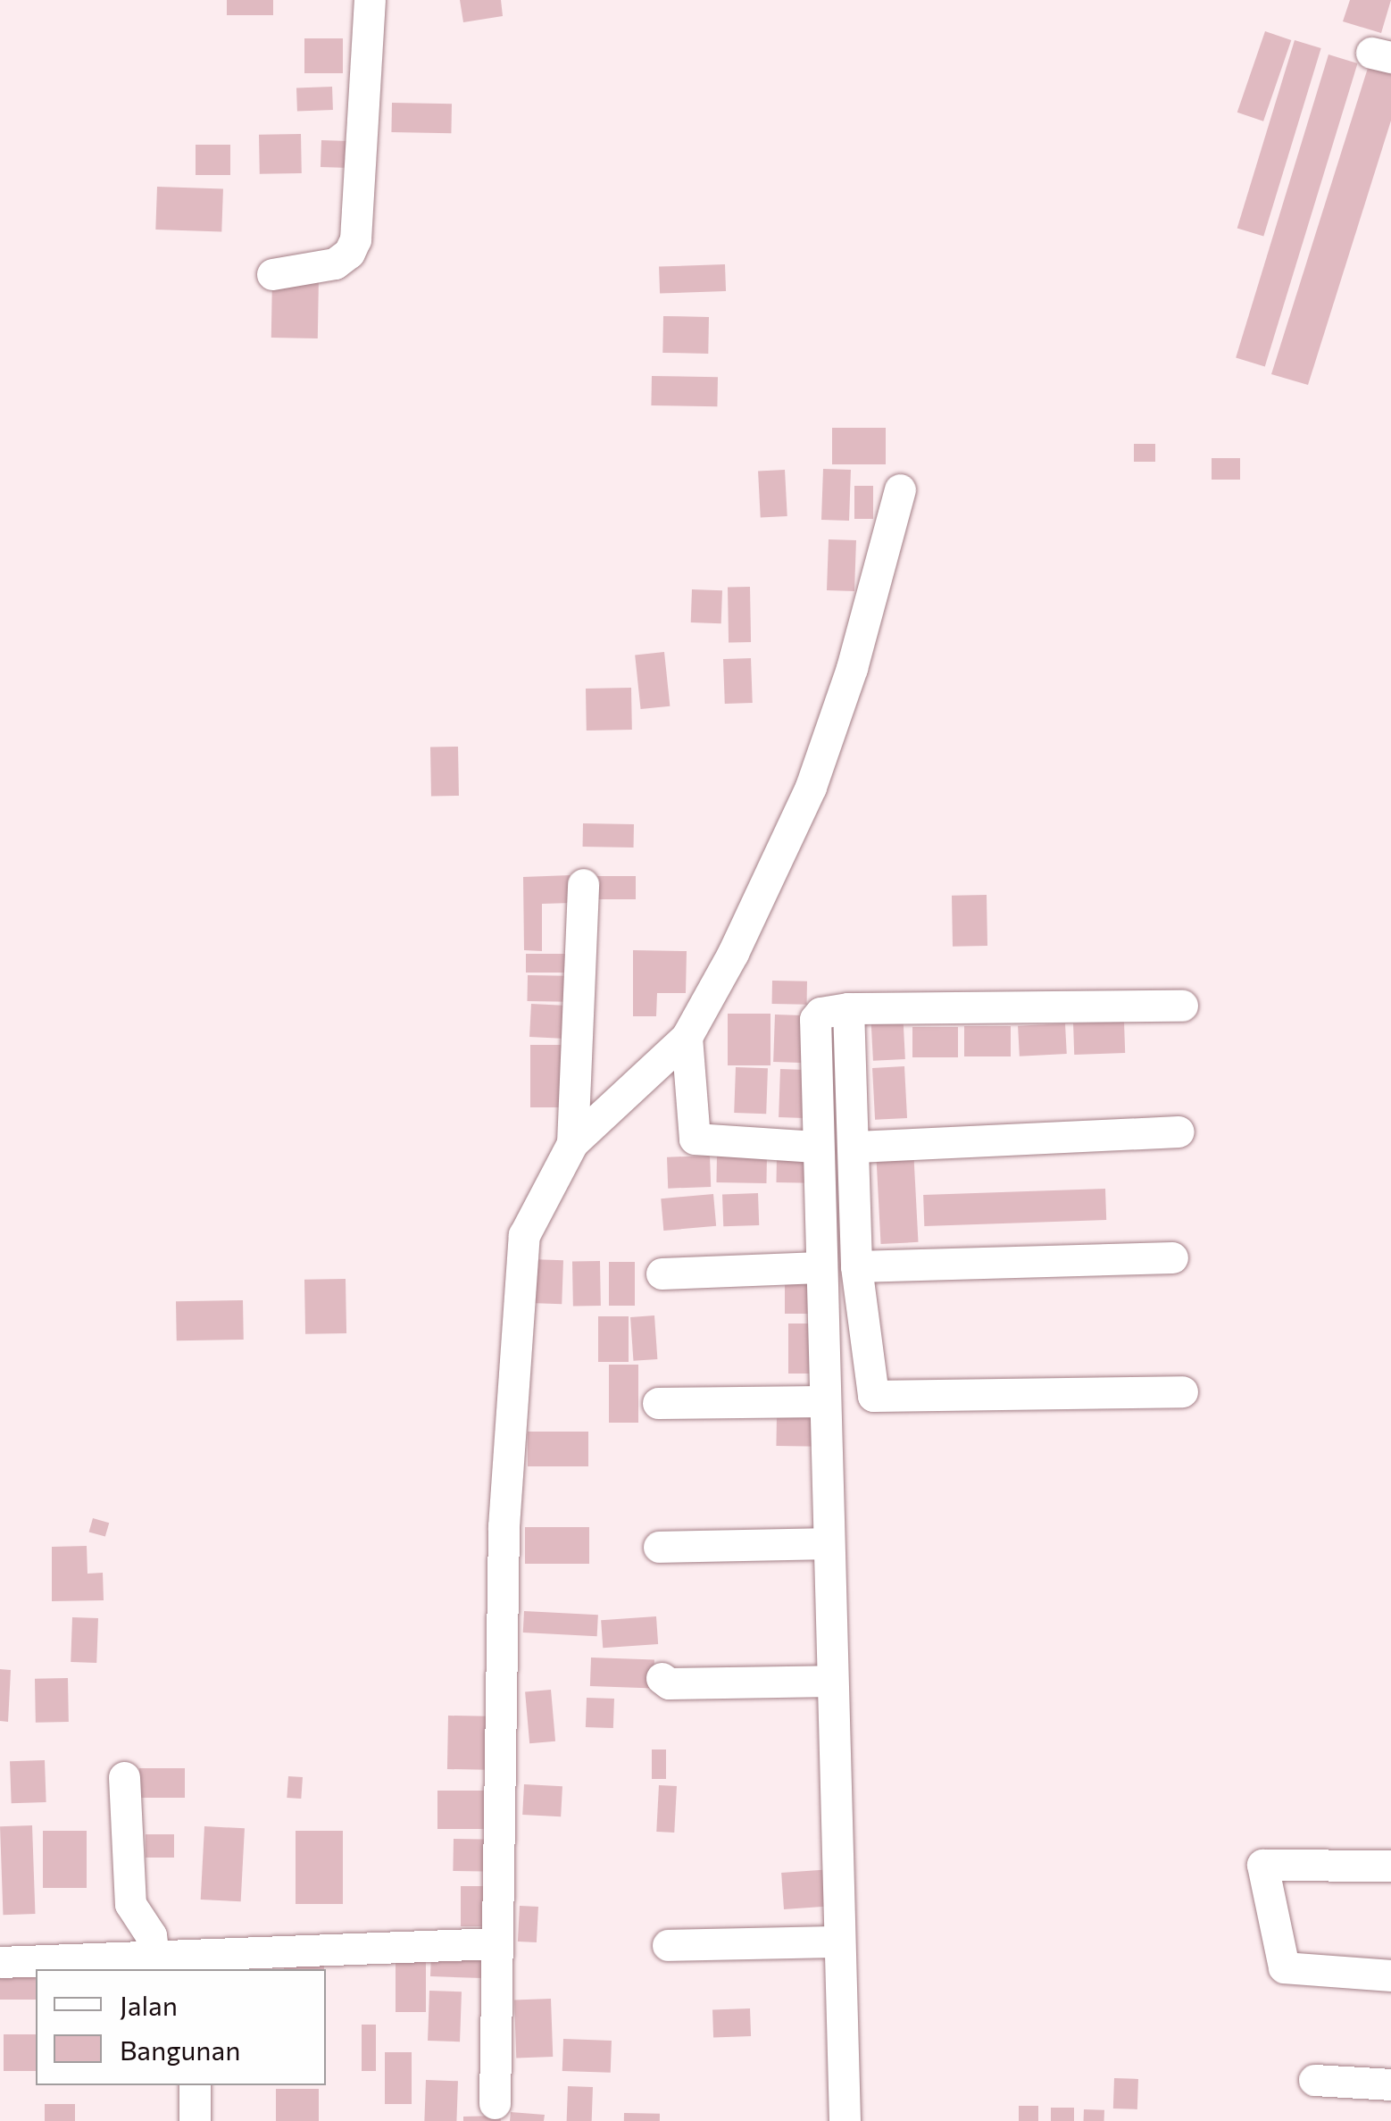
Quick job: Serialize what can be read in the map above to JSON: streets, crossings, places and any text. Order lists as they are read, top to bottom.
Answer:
{
  "legend": ["Jalan", "Bangunan"]
}
